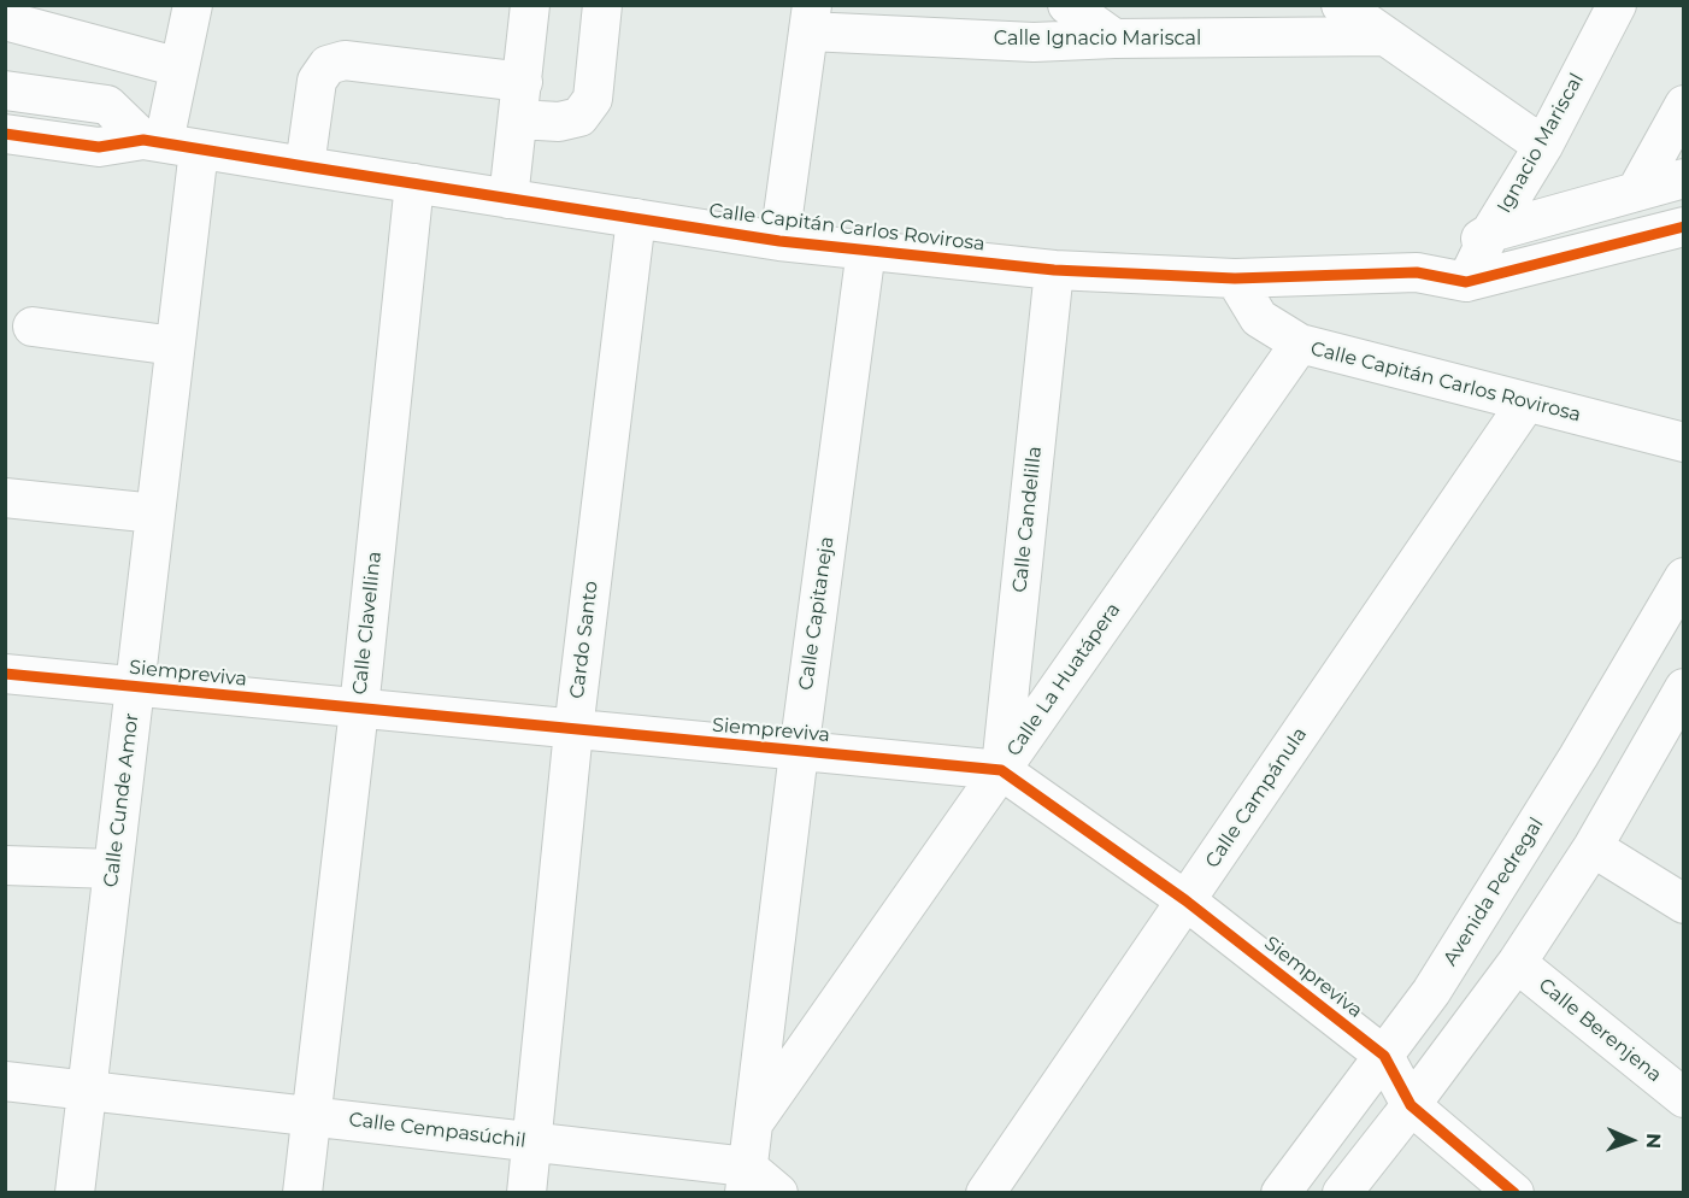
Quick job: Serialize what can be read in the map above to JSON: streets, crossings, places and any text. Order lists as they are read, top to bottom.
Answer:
{
  "streets": {
    "street": [
      "Calle Ignacio Mariscal",
      "Ignacio Mariscal",
      "Calle Capitán Carlos Rovirosa",
      "Calle Candelilla",
      "Calle Capitaneja",
      "Calle Clavellina",
      "Cardo Santo",
      "Siempreviva",
      "Calle La Huatápera",
      "Calle Campánula",
      "Calle Cunde Amor",
      "Avenida Pedregal",
      "Calle Berenjena",
      "Calle Cempasúchil"
    ]
  },
  "crossings": [
    ["Ignacio Mariscal", "Calle Capitán Carlos Rovirosa"],
    ["Calle Capitán Carlos Rovirosa", "Calle Candelilla"],
    ["Calle Capitán Carlos Rovirosa", "Calle Capitaneja"],
    ["Calle Capitán Carlos Rovirosa", "Calle Clavellina"],
    ["Calle Capitán Carlos Rovirosa", "Cardo Santo"],
    ["Calle Capitán Carlos Rovirosa", "Calle La Huatápera"],
    ["Calle Capitán Carlos Rovirosa", "Calle Campánula"],
    ["Calle Capitán Carlos Rovirosa", "Calle Cunde Amor"],
    ["Calle Candelilla", "Siempreviva"],
    ["Calle Candelilla", "Calle La Huatápera"],
    ["Calle Capitaneja", "Siempreviva"],
    ["Calle Capitaneja", "Calle La Huatápera"],
    ["Calle Capitaneja", "Calle Cempasúchil"],
    ["Calle Clavellina", "Siempreviva"],
    ["Calle Clavellina", "Calle Cempasúchil"],
    ["Cardo Santo", "Siempreviva"],
    ["Cardo Santo", "Calle Cempasúchil"],
    ["Siempreviva", "Calle La Huatápera"],
    ["Siempreviva", "Calle Campánula"],
    ["Siempreviva", "Calle Cunde Amor"],
    ["Siempreviva", "Avenida Pedregal"],
    ["Calle Cunde Amor", "Calle Cempasúchil"]
  ],
  "north": "right"
}
